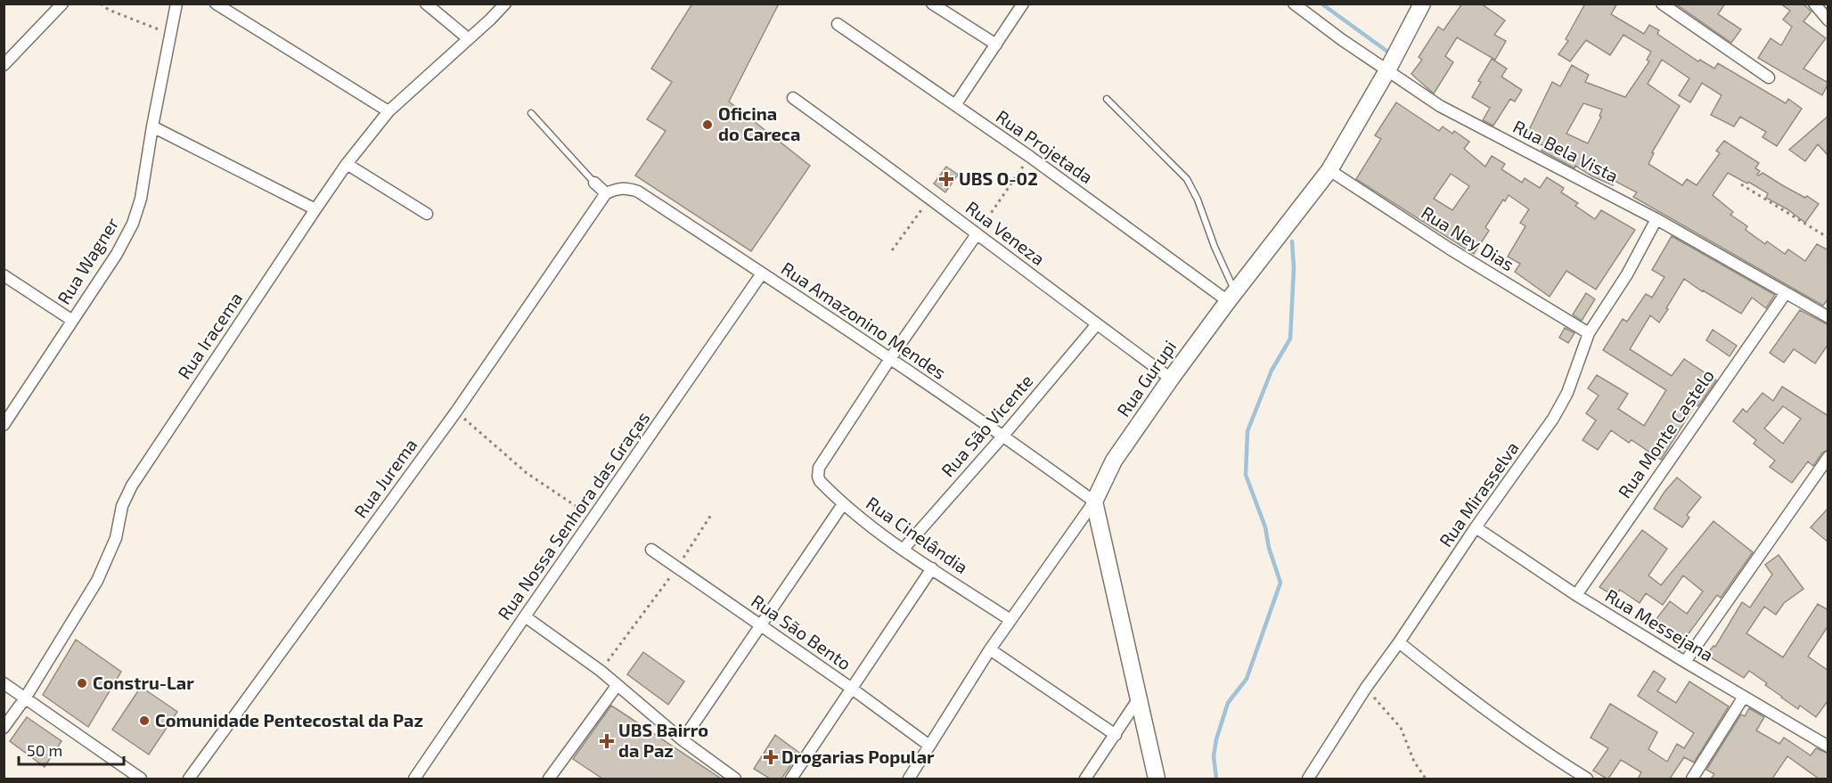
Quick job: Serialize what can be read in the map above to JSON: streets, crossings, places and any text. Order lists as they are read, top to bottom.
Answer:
{
  "streets": {
    "street": [
      "Rua Projetada",
      "Rua Bela Vista",
      "Rua Veneza",
      "Rua Ney Dias",
      "Rua Wagner",
      "Rua Amazonino Mendes",
      "Rua Iracema",
      "Rua Gurupi",
      "Rua São Vicente",
      "Rua Monte Castelo",
      "Rua Jurema",
      "Rua Mirasselva",
      "Rua Nossa Senhora das Graças",
      "Rua Cinelândia",
      "Rua Messejana",
      "Rua São Bento"
    ]
  },
  "crossings": [
    ["Rua Projetada", "Rua Gurupi"],
    ["Rua Bela Vista", "Rua Gurupi"],
    ["Rua Bela Vista", "Rua Monte Castelo"],
    ["Rua Bela Vista", "Rua Mirasselva"],
    ["Rua Veneza", "Rua Gurupi"],
    ["Rua Veneza", "Rua São Vicente"],
    ["Rua Ney Dias", "Rua Gurupi"],
    ["Rua Ney Dias", "Rua Mirasselva"],
    ["Rua Amazonino Mendes", "Rua Gurupi"],
    ["Rua Amazonino Mendes", "Rua São Vicente"],
    ["Rua Amazonino Mendes", "Rua Jurema"],
    ["Rua Amazonino Mendes", "Rua Nossa Senhora das Graças"],
    ["Rua Amazonino Mendes", "Rua Cinelândia"],
    ["Rua Gurupi", "Rua Cinelândia"],
    ["Rua Gurupi", "Rua São Bento"],
    ["Rua São Vicente", "Rua Cinelândia"],
    ["Rua Monte Castelo", "Rua Messejana"],
    ["Rua Mirasselva", "Rua Messejana"]
  ],
  "places": {
    "other": ["Oficina do Careca", "Constru-Lar", "Comunidade Pentecostal da Paz"],
    "health": ["UBS O-02", "UBS Bairro da Paz", "Drogarias Popular"]
  },
  "scale_bar": "50 m"
}
